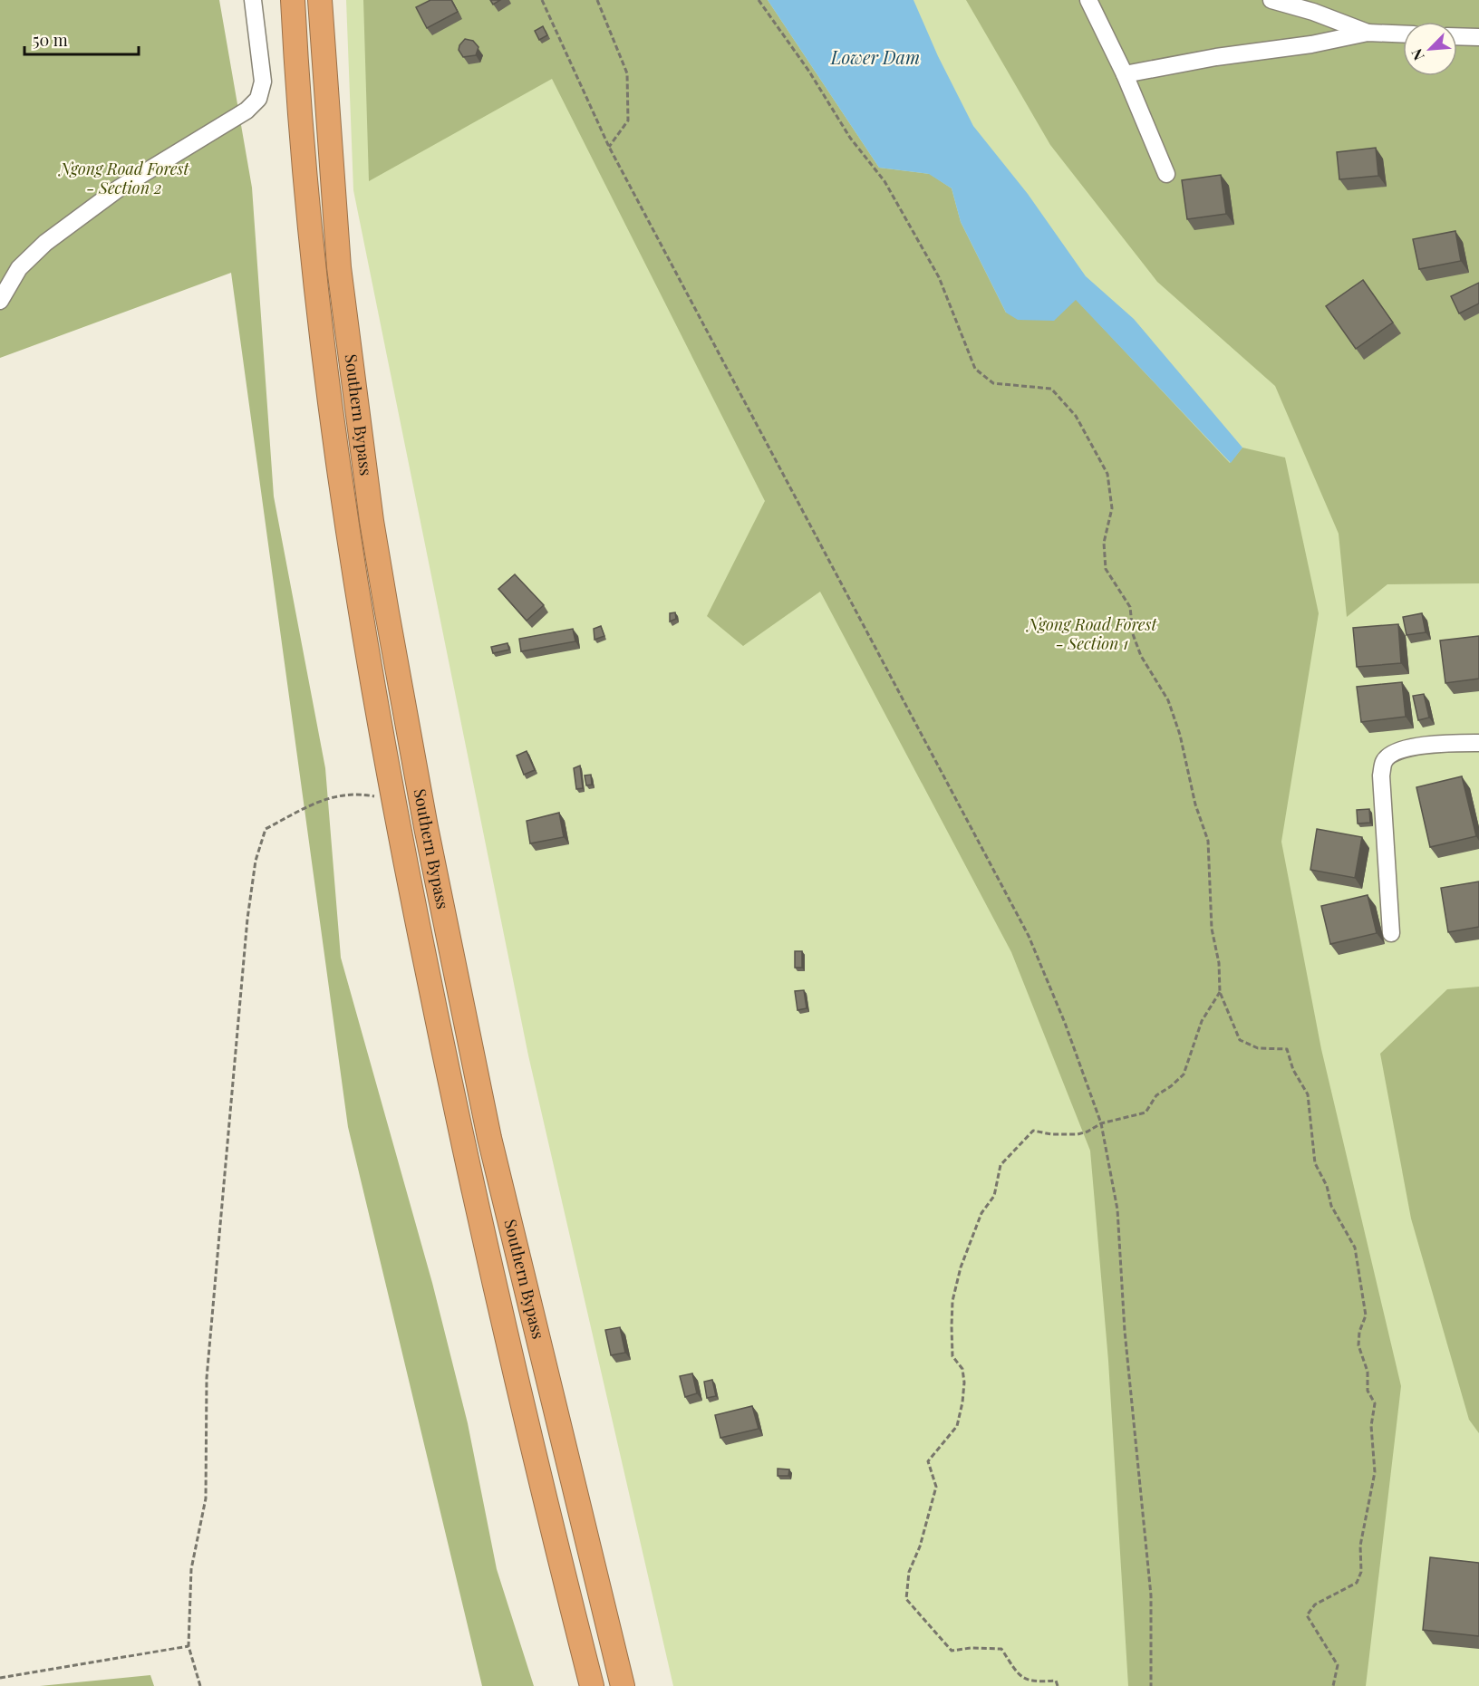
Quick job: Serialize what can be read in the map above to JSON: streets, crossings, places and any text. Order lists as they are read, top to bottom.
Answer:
{
  "streets": {
    "highway": ["Southern Bypass"]
  },
  "water": ["Lower Dam"],
  "parks": ["Ngong Road Forest - Section 2", "Ngong Road Forest - Section 1"],
  "scale_bar": "50 m",
  "north": "bottom left"
}
